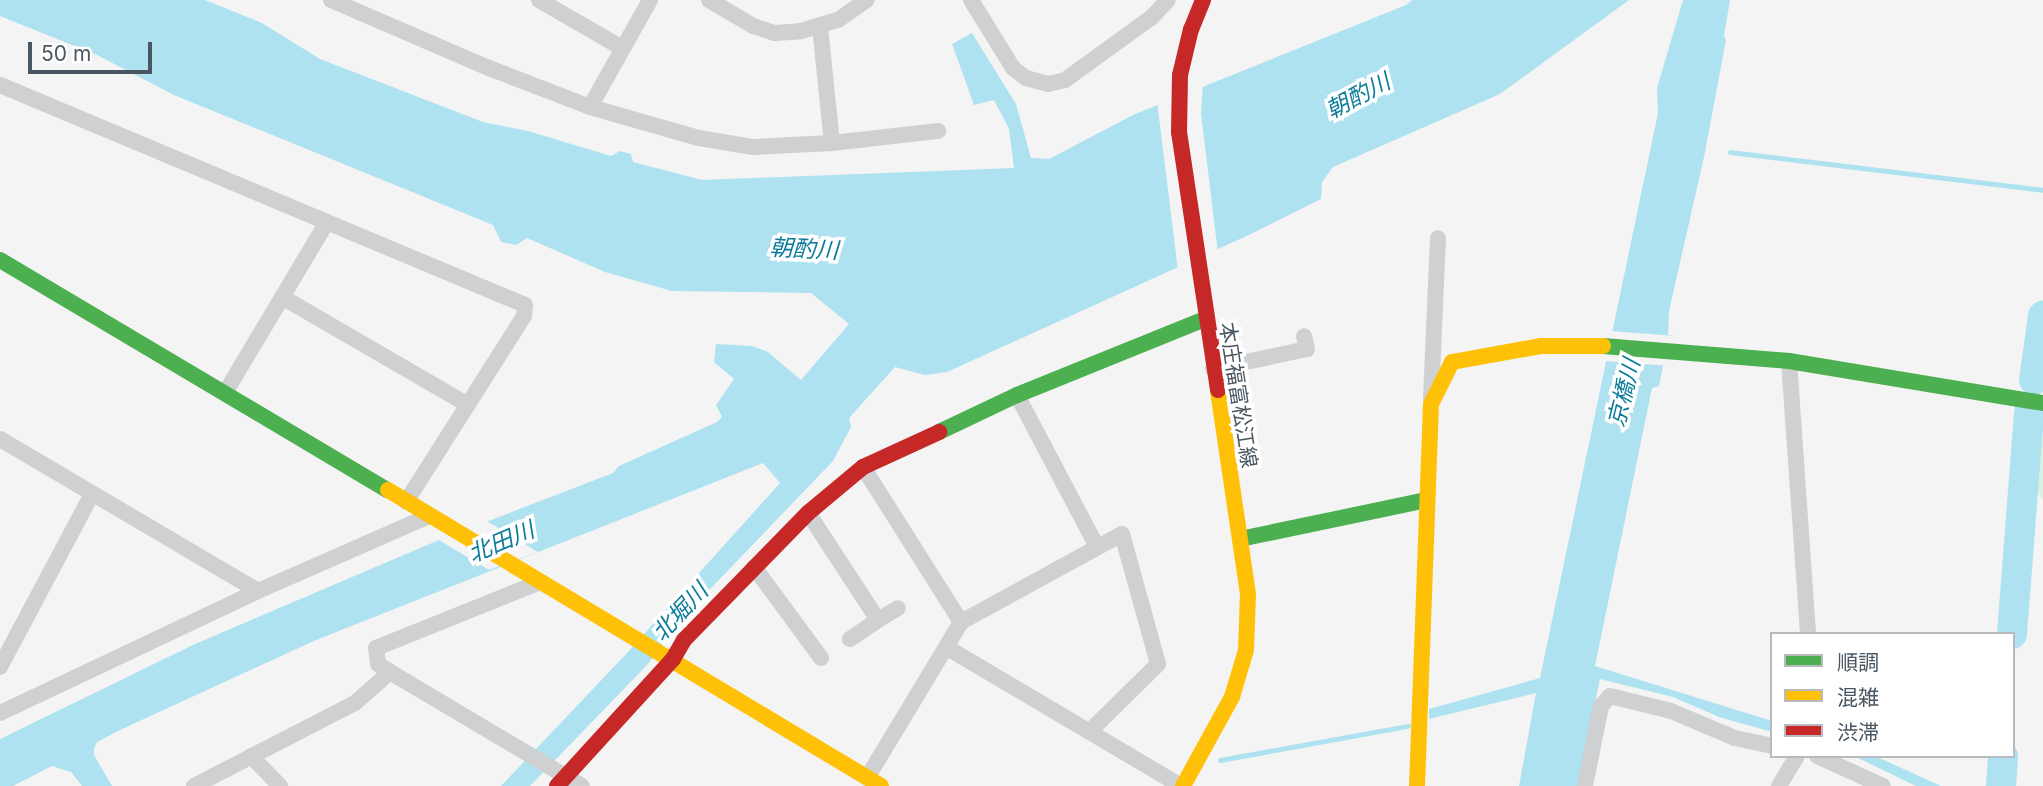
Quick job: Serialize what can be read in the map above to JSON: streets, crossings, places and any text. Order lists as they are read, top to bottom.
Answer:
{
  "streets": {
    "street": ["本庄福富松江線"]
  },
  "water": [
    "朝酌川",
    "京橋川",
    "北田川",
    "北堀川"
  ],
  "legend": ["順調", "混雑", "渋滞"],
  "scale_bar": "50 m"
}
